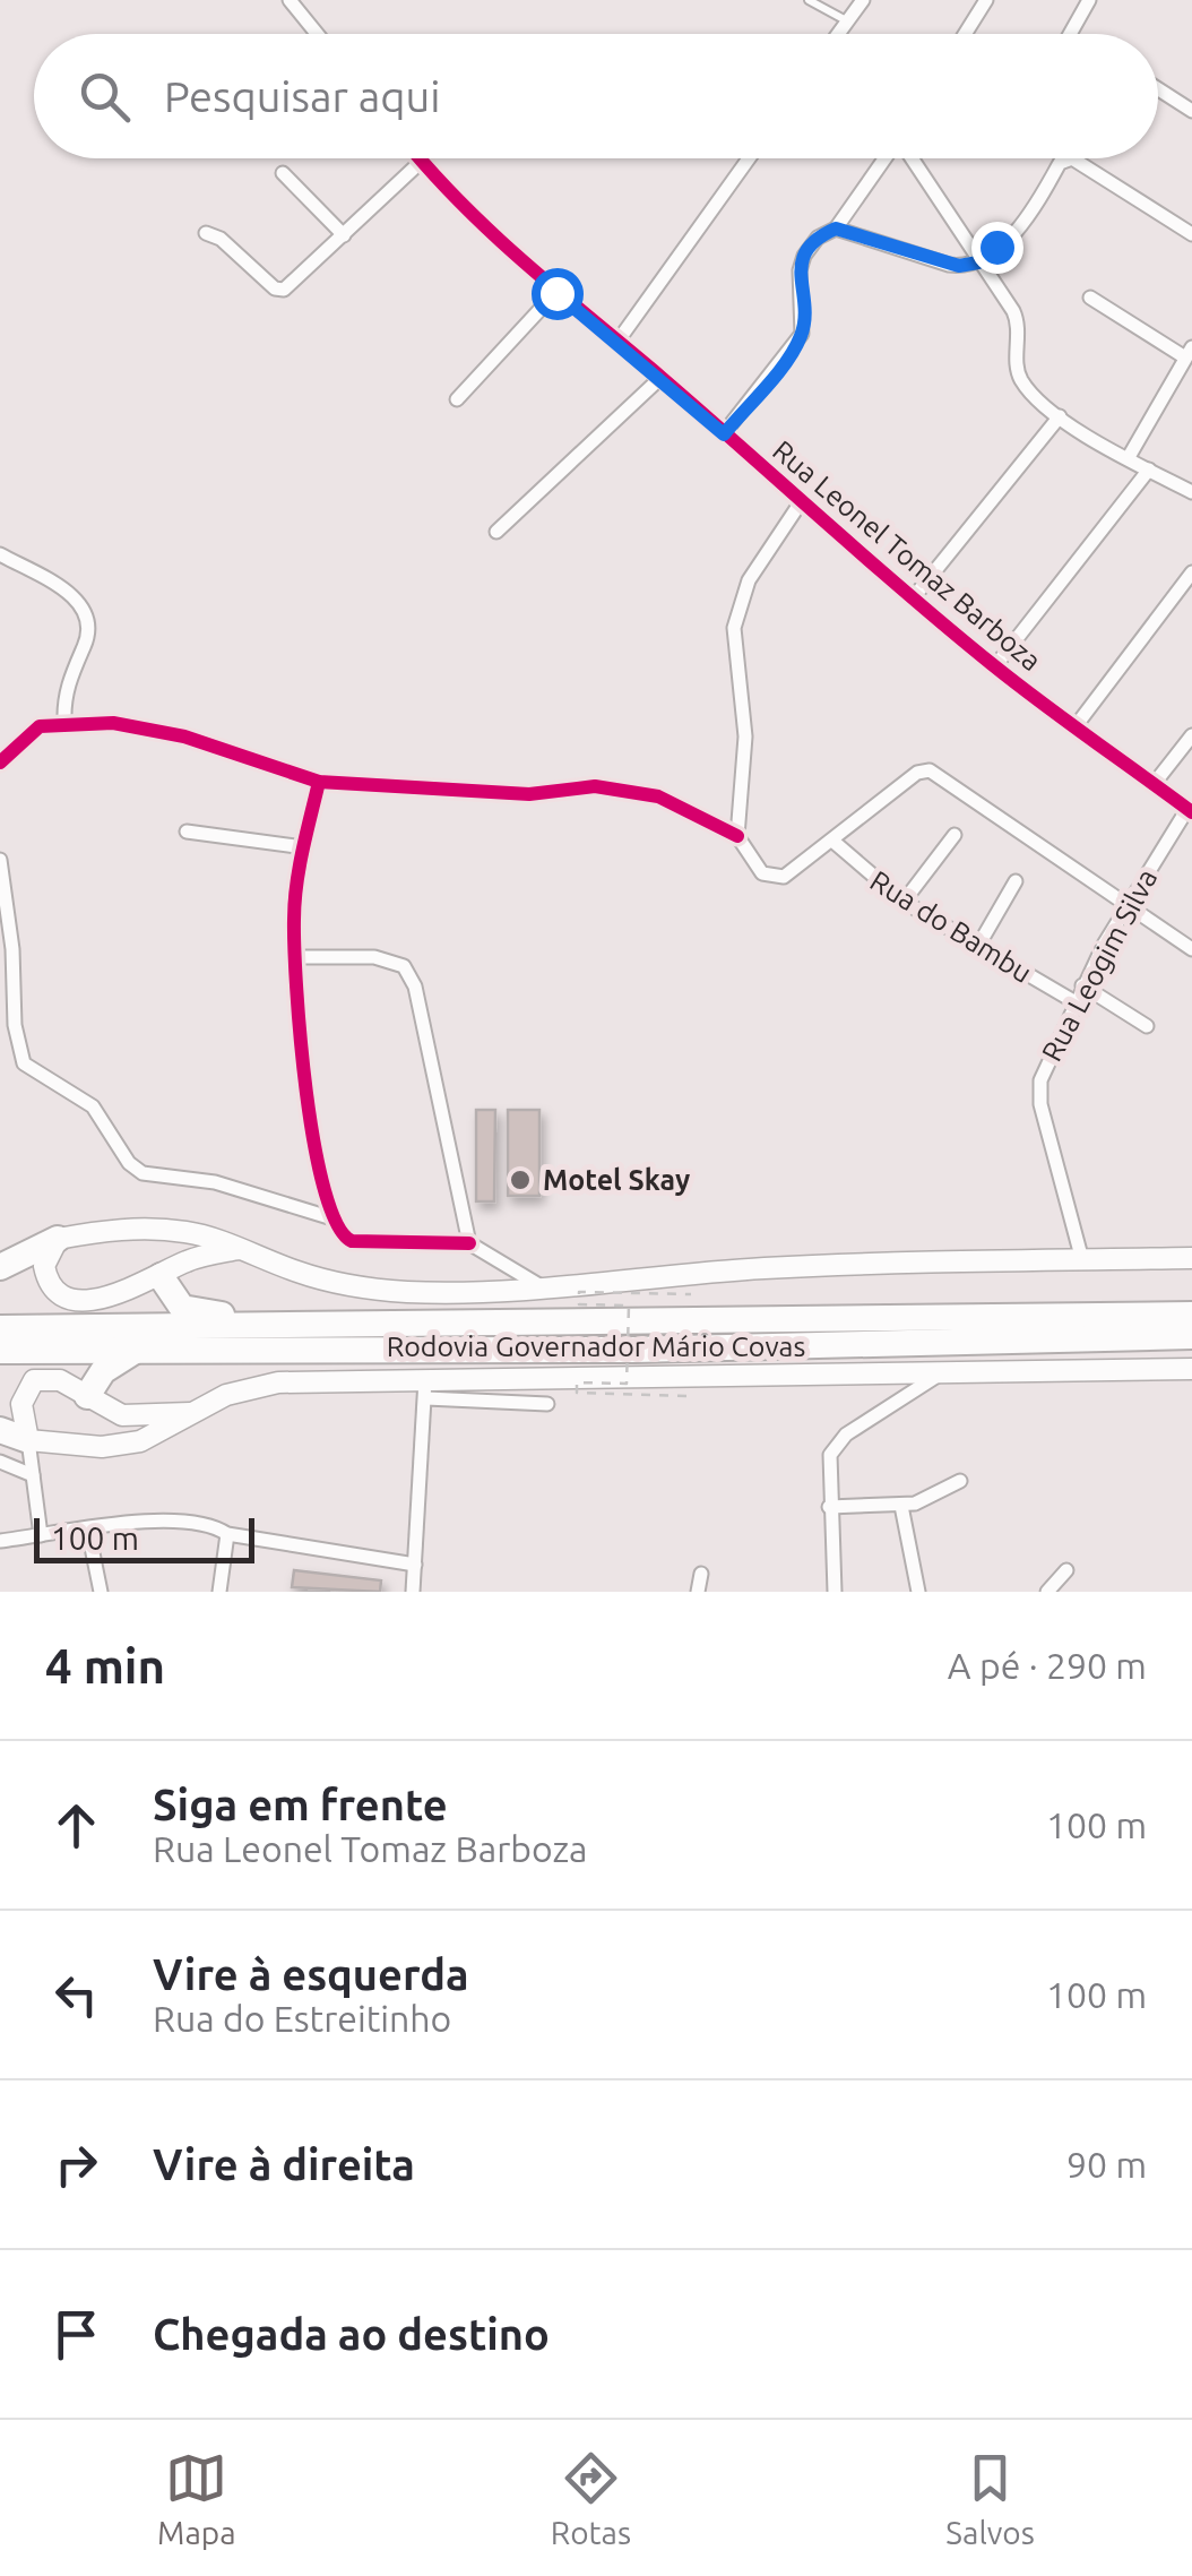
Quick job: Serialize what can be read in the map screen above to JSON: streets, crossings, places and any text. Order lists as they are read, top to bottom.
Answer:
{
  "streets": {
    "highway": ["Rodovia Governador Mário Covas"],
    "street": ["Rua Leonel Tomaz Barboza", "Rua do Bambu", "Rua Leogim Silva"]
  },
  "crossings": [
    ["Rua Leonel Tomaz Barboza", "Rua Leogim Silva"],
    ["Rua do Bambu", "Rua Leogim Silva"]
  ],
  "places": ["Motel Skay"],
  "scale_bar": "100 m",
  "page": {
    "search": "Pesquisar aqui",
    "scale": "100 m",
    "heading": ["4 min", "A pé · 290 m"],
    "list": [
      ["Siga em frente", "Rua Leonel Tomaz Barboza", "100 m"],
      ["Vire à esquerda", "Rua do Estreitinho", "100 m"],
      ["Vire à direita", "90 m"],
      "Chegada ao destino"
    ],
    "nav": ["Mapa", "Rotas", "Salvos"]
  }
}
